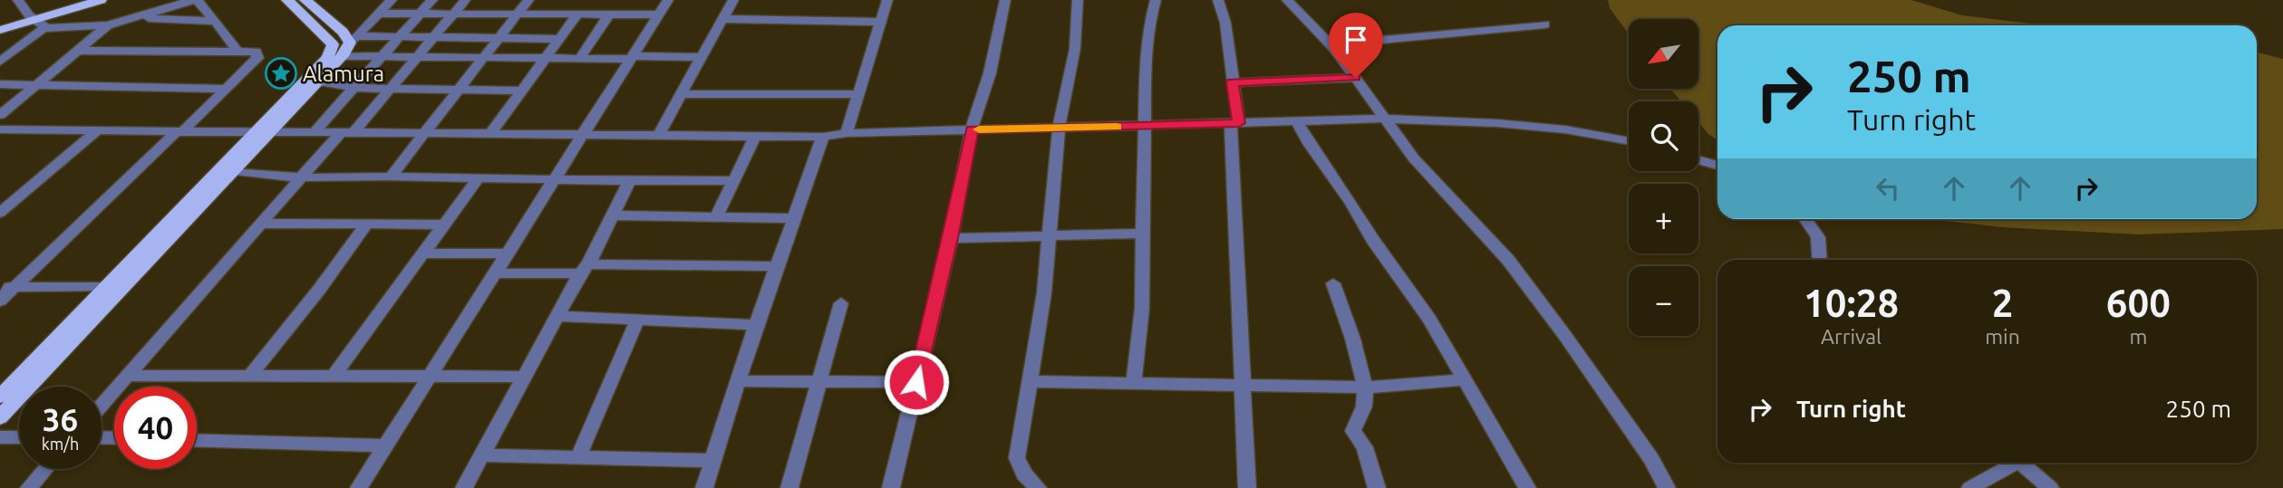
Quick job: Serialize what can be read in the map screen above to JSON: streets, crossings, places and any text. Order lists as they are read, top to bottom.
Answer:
{
  "places": {
    "place": ["Alamura"]
  },
  "north": "bottom left",
  "page": {
    "map_buttons": ["+", "−"],
    "turn": ["250 m", "Turn right"],
    "eta": [
      "10:28",
      "Arrival",
      "2",
      "min",
      "600",
      "m"
    ],
    "list": [
      {
        "name": "Turn right",
        "value": "250 m"
      }
    ],
    "speed": "36 km/h",
    "limit": "40"
  }
}
